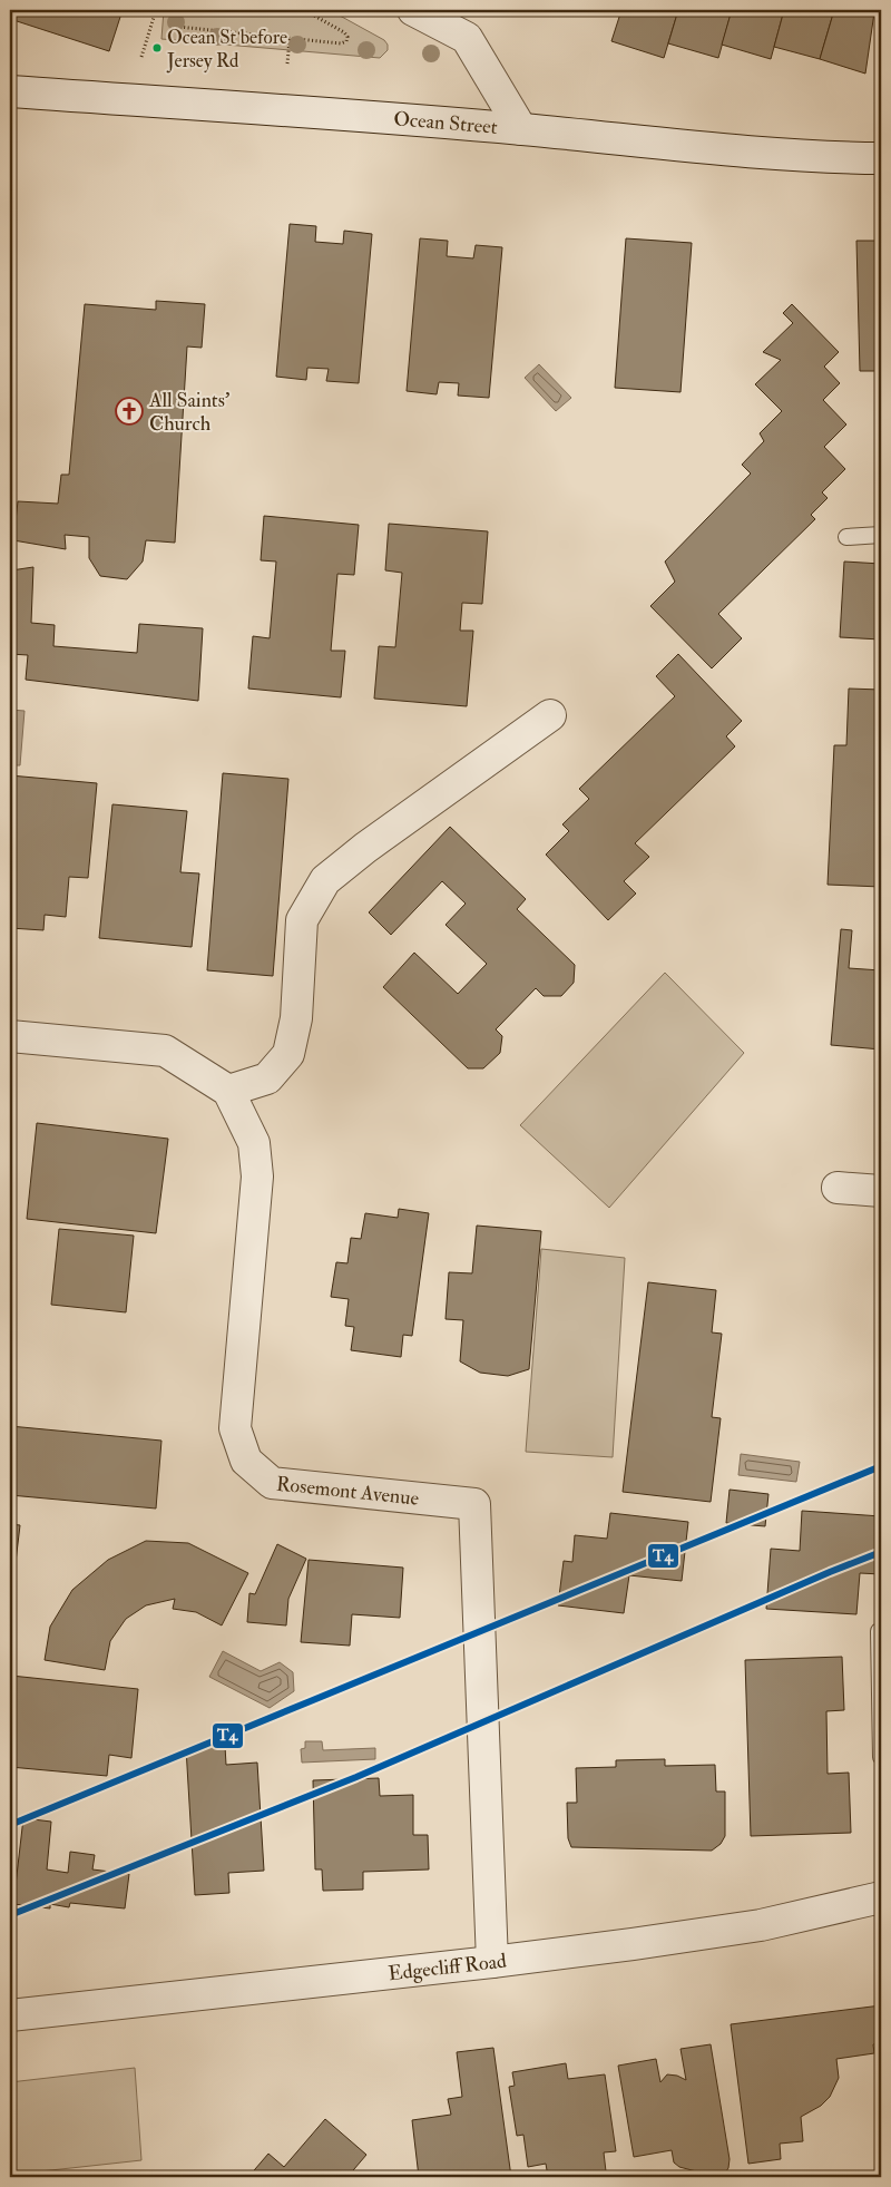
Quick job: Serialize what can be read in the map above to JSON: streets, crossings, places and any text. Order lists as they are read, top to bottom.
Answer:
{
  "streets": {
    "street": ["Ocean Street", "Rosemont Avenue", "Edgecliff Road"]
  },
  "crossings": [
    ["Rosemont Avenue", "Edgecliff Road"]
  ],
  "places": {
    "other": ["Ocean St before Jersey Rd"],
    "church": ["All Saints’ Church"]
  },
  "lines": ["transit line T4"]
}
